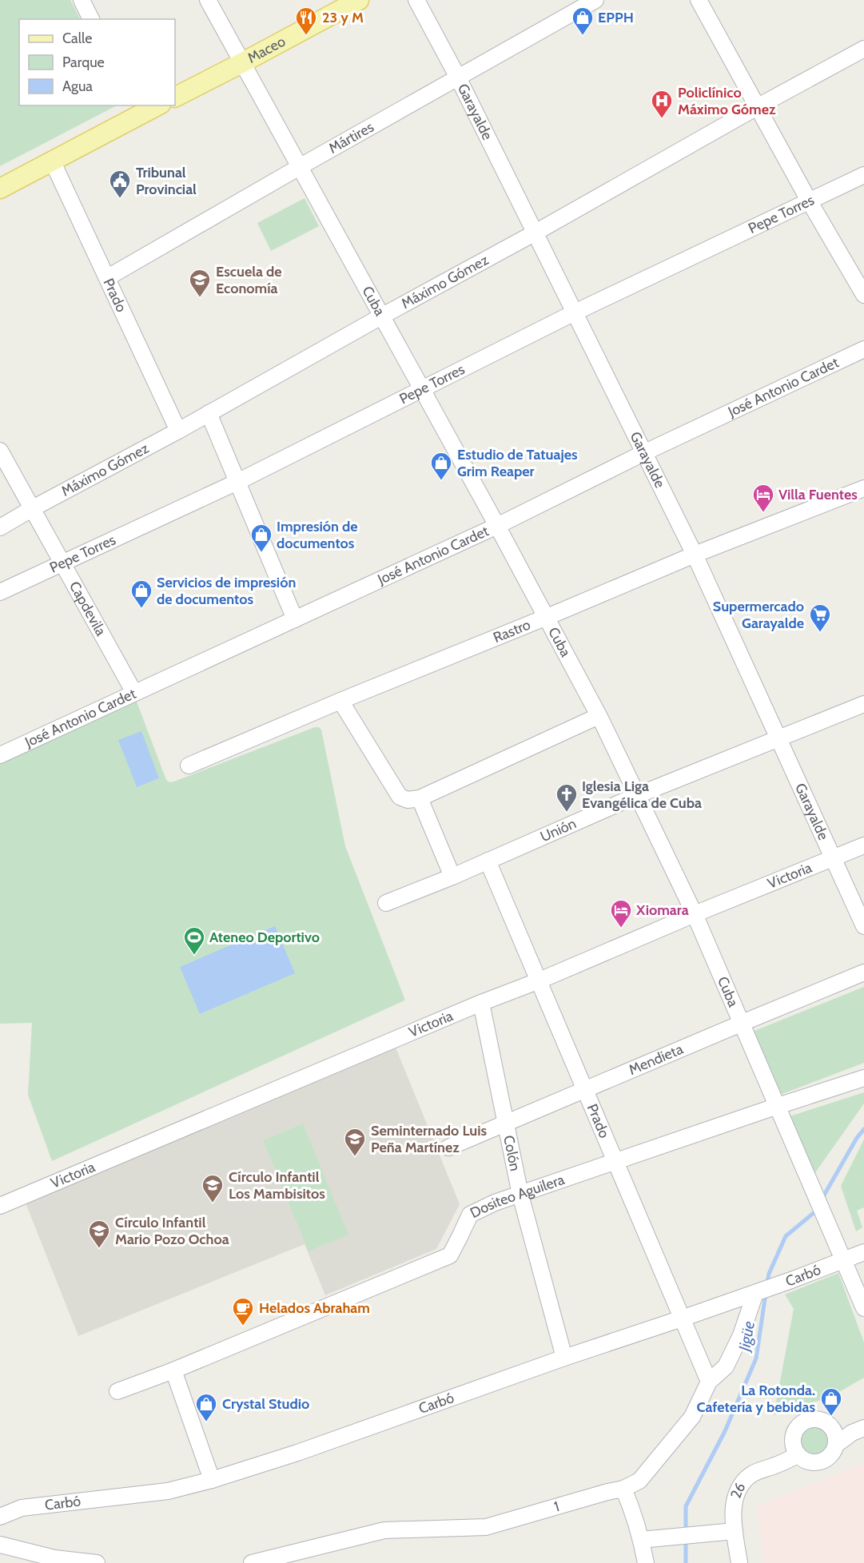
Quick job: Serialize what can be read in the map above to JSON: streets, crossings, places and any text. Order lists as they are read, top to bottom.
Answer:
{
  "streets": {
    "main road": ["Maceo"],
    "street": [
      "Garayalde",
      "Mártires",
      "Pepe Torres",
      "Máximo Gómez",
      "Prado",
      "Cuba",
      "José Antonio Cardet",
      "Capdevila",
      "Rastro",
      "Unión",
      "Victoria",
      "Mendieta",
      "Colón",
      "Dositeo Aguilera",
      "Carbó",
      "26",
      "1"
    ]
  },
  "crossings": [
    ["Maceo", "Cuba"],
    ["Garayalde", "Mártires"],
    ["Garayalde", "Pepe Torres"],
    ["Garayalde", "Máximo Gómez"],
    ["Garayalde", "José Antonio Cardet"],
    ["Garayalde", "Rastro"],
    ["Garayalde", "Unión"],
    ["Garayalde", "Victoria"],
    ["Mártires", "Prado"],
    ["Mártires", "Cuba"],
    ["Pepe Torres", "Cuba"],
    ["Pepe Torres", "Capdevila"],
    ["Máximo Gómez", "Prado"],
    ["Máximo Gómez", "Cuba"],
    ["Máximo Gómez", "Capdevila"],
    ["Prado", "Unión"],
    ["Prado", "Victoria"],
    ["Prado", "Mendieta"],
    ["Prado", "Dositeo Aguilera"],
    ["Prado", "Carbó"],
    ["Prado", "1"],
    ["Cuba", "José Antonio Cardet"],
    ["Cuba", "Rastro"],
    ["Cuba", "Unión"],
    ["Cuba", "Victoria"],
    ["Cuba", "Mendieta"],
    ["Cuba", "Dositeo Aguilera"],
    ["Cuba", "Carbó"],
    ["José Antonio Cardet", "Capdevila"],
    ["Victoria", "Colón"],
    ["Mendieta", "Colón"],
    ["Colón", "Dositeo Aguilera"],
    ["Colón", "Carbó"],
    ["Carbó", "1"]
  ],
  "water": ["Jigüe"],
  "places": {
    "restaurant": ["23 y M"],
    "shop": [
      "EPPH",
      "Estudio de Tatuajes Grim Reaper",
      "Impresión de documentos",
      "Servicios de impresión de documentos",
      "La Rotonda. Cafetería y bebidas",
      "Crystal Studio"
    ],
    "hospital": ["Policlínico Máximo Gómez"],
    "public building": ["Tribunal Provincial"],
    "school or university": [
      "Escuela de Economía",
      "Seminternado Luis Peña Martínez",
      "Círculo Infantil Los Mambisitos",
      "Círculo Infantil Mario Pozo Ochoa"
    ],
    "hotel": ["Villa Fuentes", "Xiomara"],
    "supermarket": ["Supermercado Garayalde"],
    "church": ["Iglesia Liga Evangélica de Cuba"],
    "sports": ["Ateneo Deportivo"],
    "cafe": ["Helados Abraham"]
  },
  "legend": ["Calle", "Parque", "Agua"]
}
